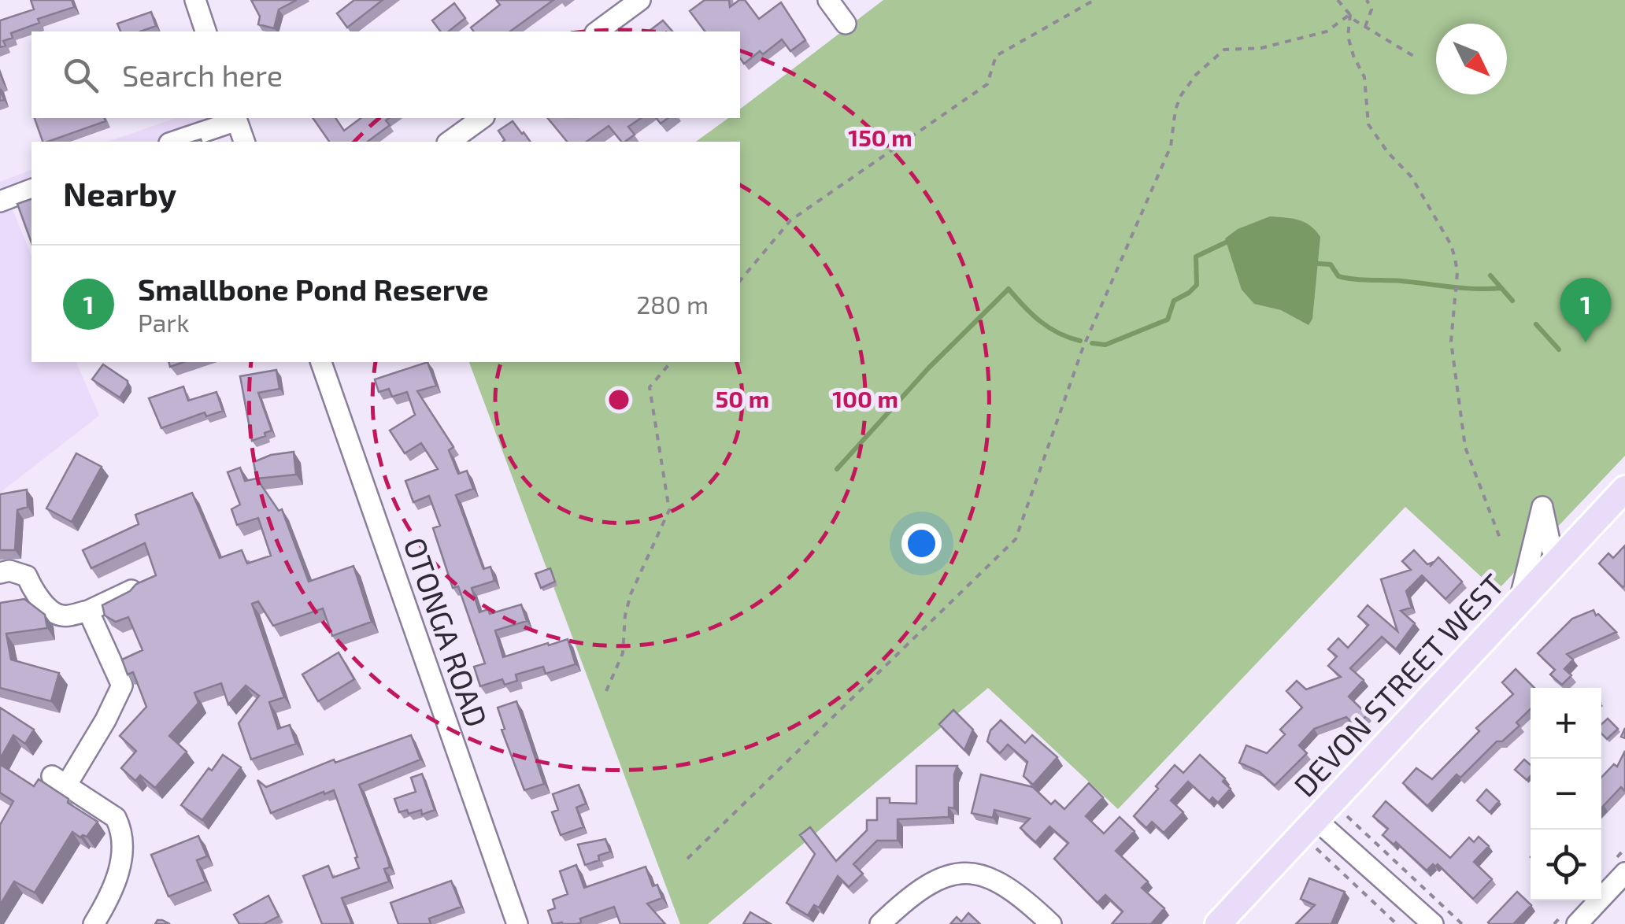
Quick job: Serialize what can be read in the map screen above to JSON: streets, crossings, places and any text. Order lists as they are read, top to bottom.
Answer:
{
  "streets": {
    "main road": ["DEVON STREET WEST"],
    "street": ["OTONGA ROAD"]
  },
  "north": "bottom right",
  "page": {
    "search": "Search here",
    "heading": "Nearby",
    "list": [
      {
        "mark": "1",
        "name": "Smallbone Pond Reserve",
        "note": "Park",
        "value": "280 m"
      }
    ],
    "pins": "1",
    "map_buttons": ["+", "−"]
  },
  "rings": ["150 m", "50 m", "100 m"]
}
